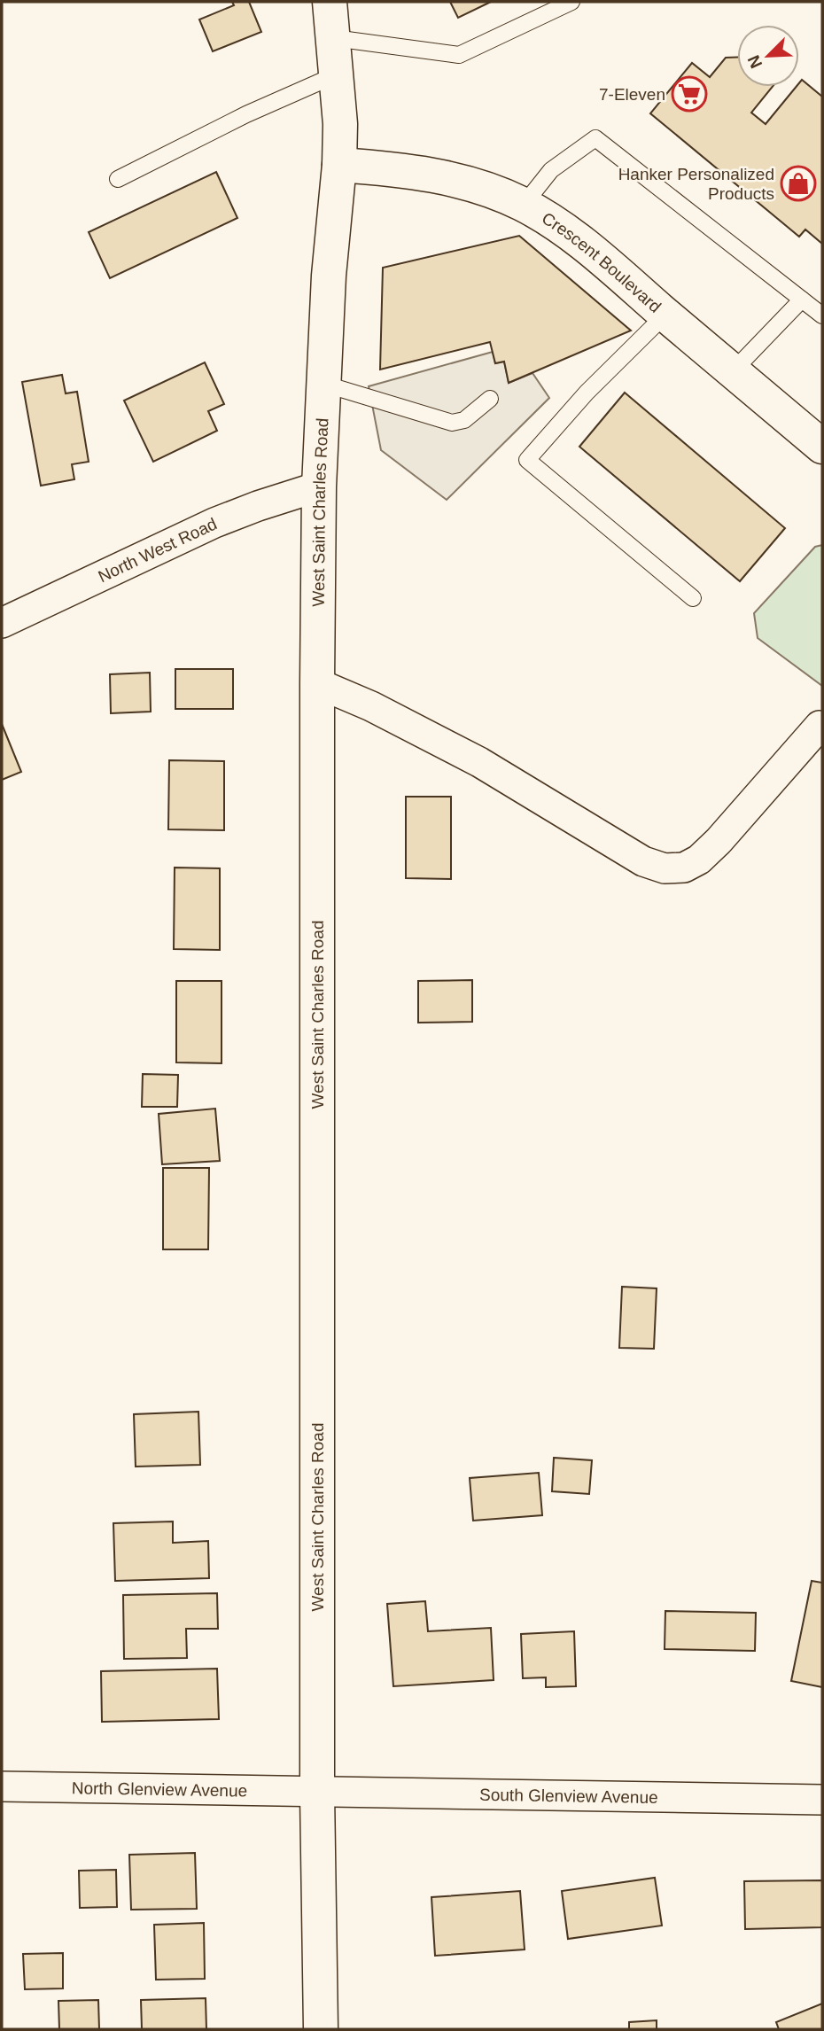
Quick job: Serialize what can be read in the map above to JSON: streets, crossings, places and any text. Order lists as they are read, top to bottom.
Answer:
{
  "streets": {
    "main road": ["Crescent Boulevard", "West Saint Charles Road"],
    "street": ["North West Road", "North Glenview Avenue", "South Glenview Avenue"]
  },
  "crossings": [
    ["Crescent Boulevard", "West Saint Charles Road"],
    ["West Saint Charles Road", "North West Road"],
    ["West Saint Charles Road", "North Glenview Avenue"],
    ["West Saint Charles Road", "South Glenview Avenue"],
    ["North Glenview Avenue", "South Glenview Avenue"]
  ],
  "places": {
    "supermarket": ["7-Eleven"],
    "shop": ["Hanker Personalized Products"]
  },
  "north": "bottom left"
}
